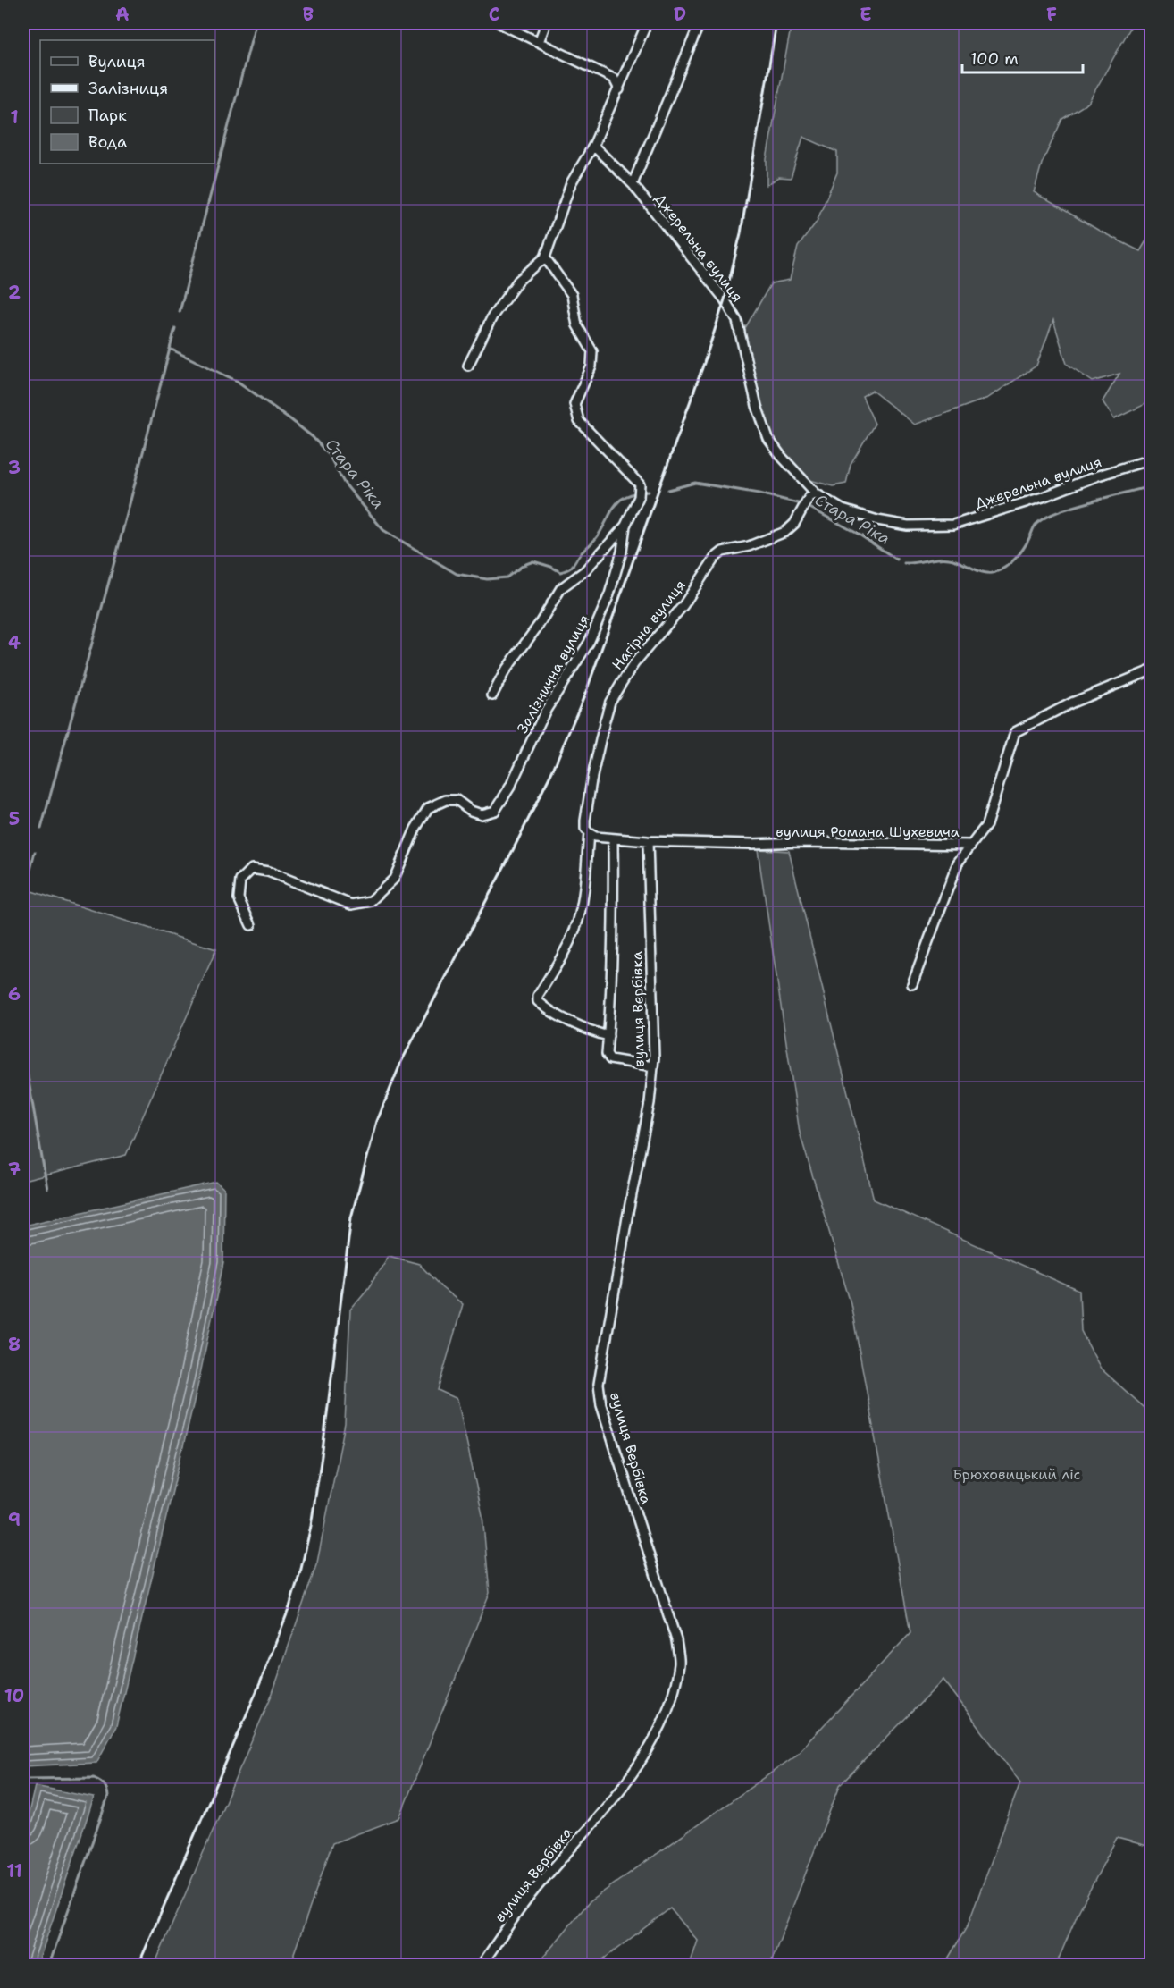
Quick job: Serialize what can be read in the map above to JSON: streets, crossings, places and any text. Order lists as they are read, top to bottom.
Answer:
{
  "streets": {
    "street": [
      "Джерельна вулиця",
      "Нагірна вулиця",
      "Залізнична вулиця",
      "вулиця Романа Шухевича",
      "вулиця Вербівка"
    ]
  },
  "crossings": [
    ["Джерельна вулиця", "Нагірна вулиця"],
    ["Нагірна вулиця", "вулиця Романа Шухевича"],
    ["вулиця Романа Шухевича", "вулиця Вербівка"]
  ],
  "water": ["Стара Ріка"],
  "parks": ["Брюховицький ліс"],
  "legend": [
    "Вулиця",
    "Залізниця",
    "Парк",
    "Вода"
  ],
  "scale_bar": "100 m",
  "grid": {
    "columns": [
      "A",
      "B",
      "C",
      "D",
      "E",
      "F"
    ],
    "rows": [
      "1",
      "2",
      "3",
      "4",
      "5",
      "6",
      "7",
      "8",
      "9",
      "10",
      "11"
    ]
  }
}
